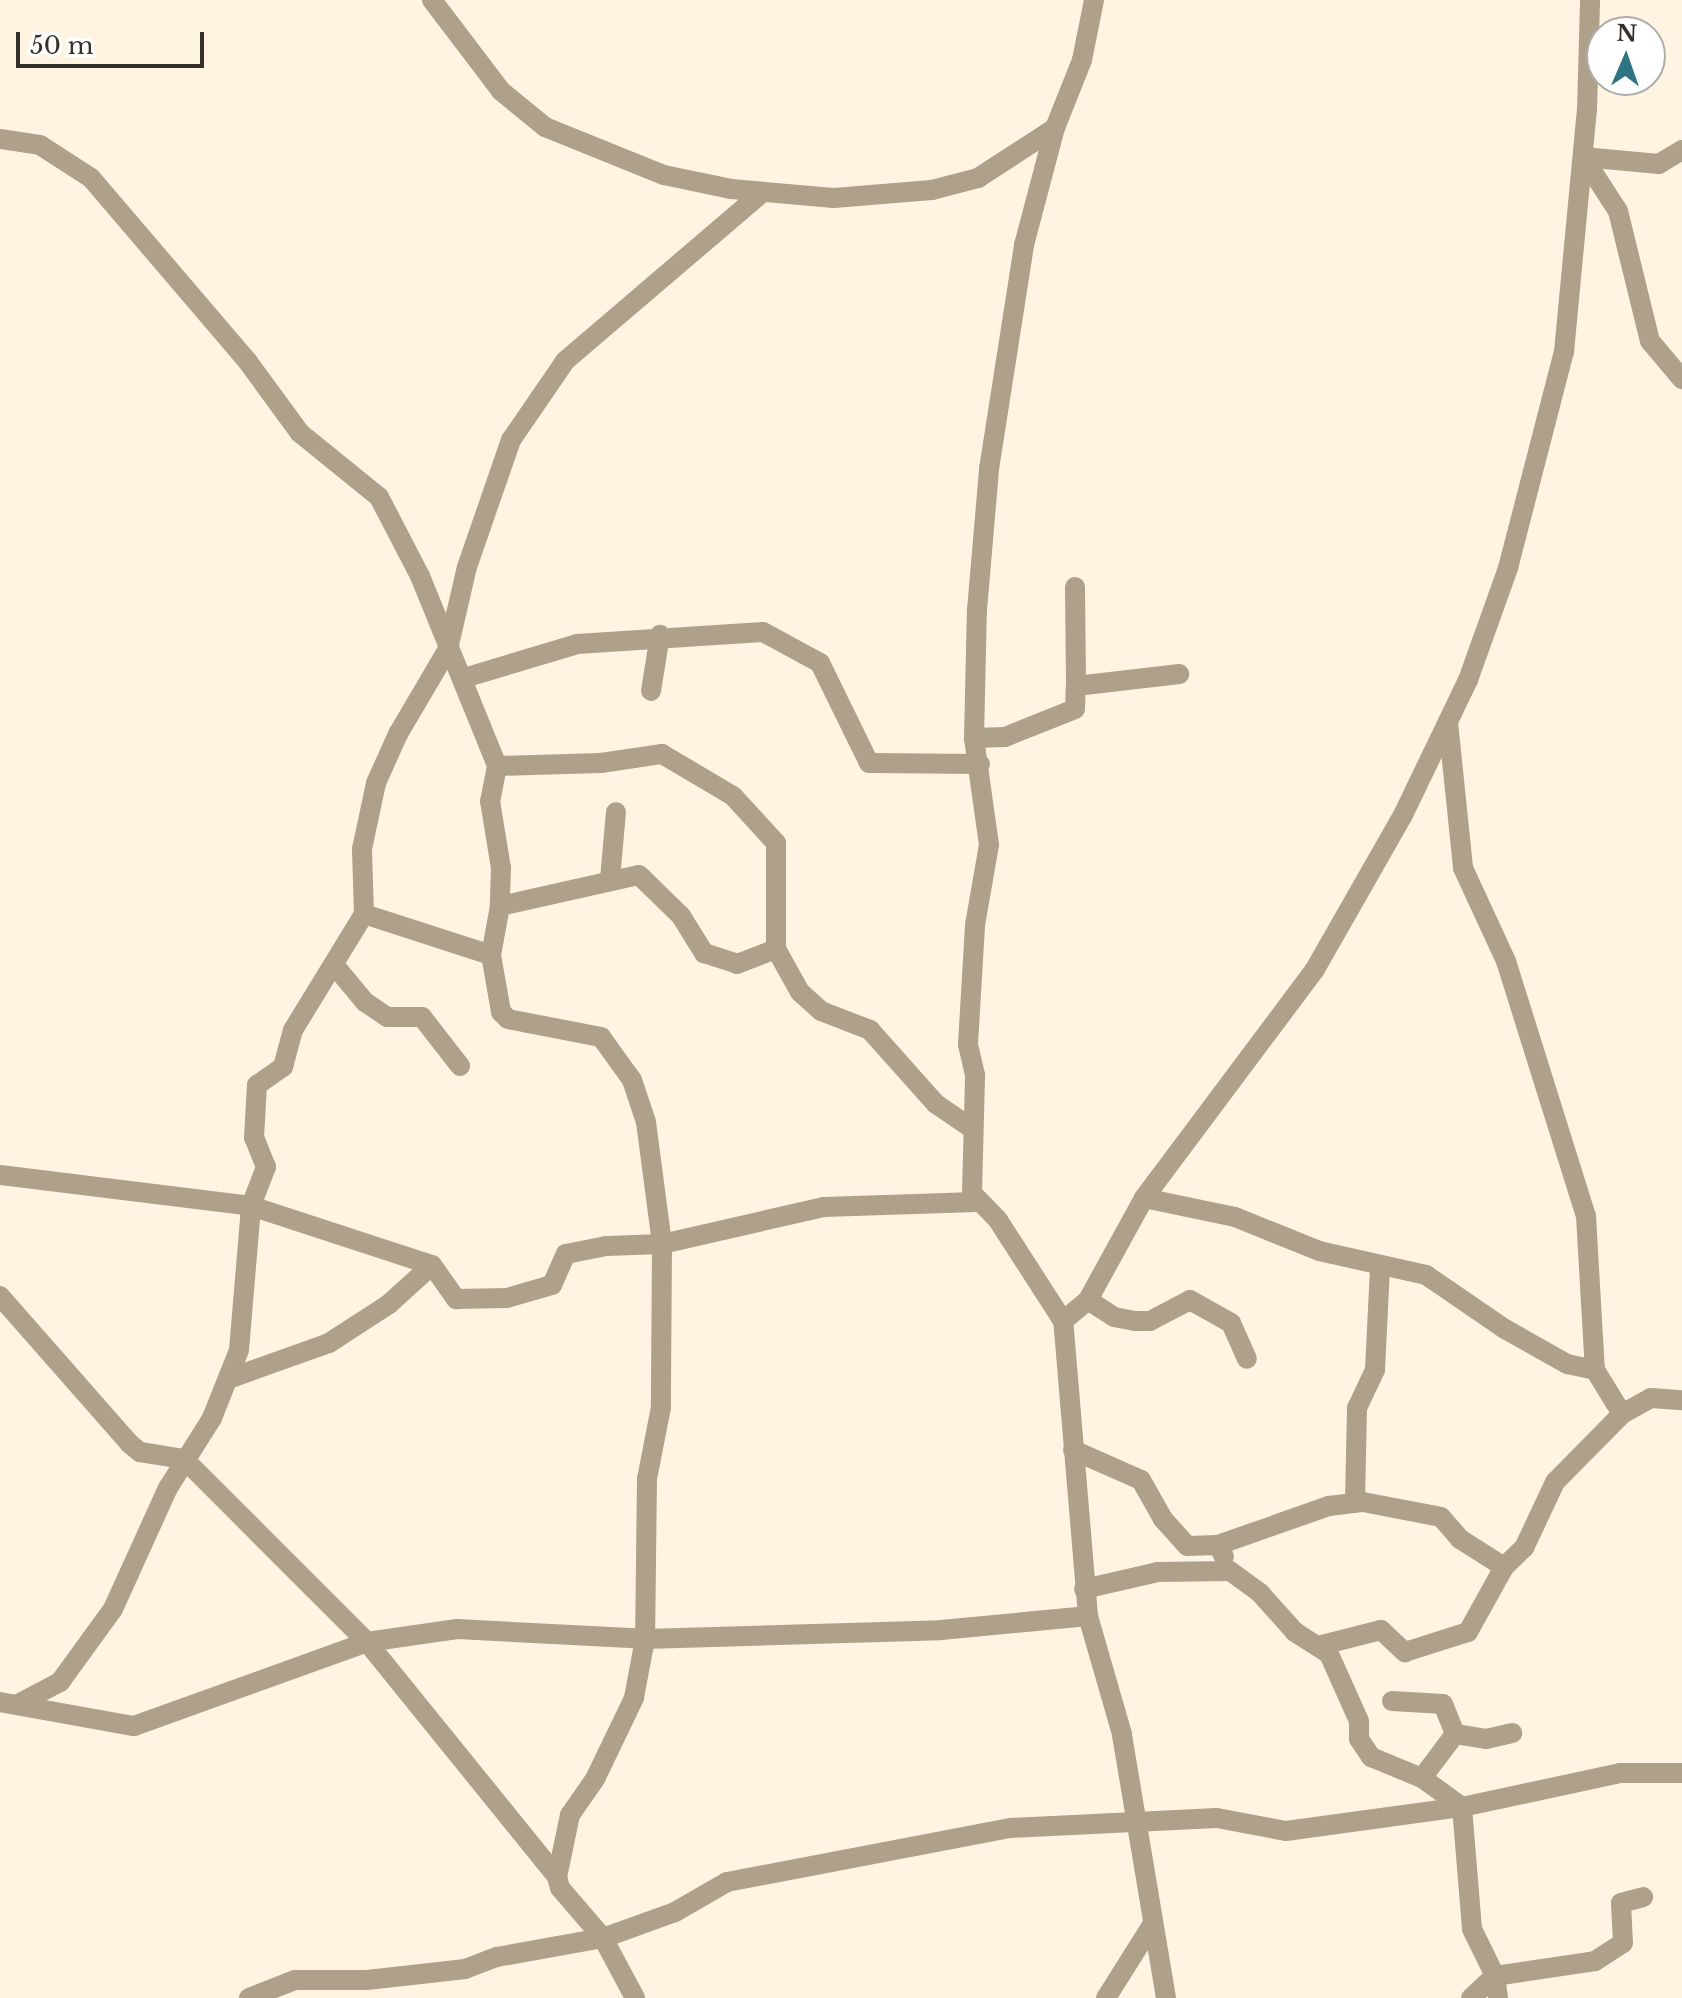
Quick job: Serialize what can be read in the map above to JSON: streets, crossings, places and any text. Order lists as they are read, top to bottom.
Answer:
{
  "scale_bar": "50 m",
  "north": "top"
}
